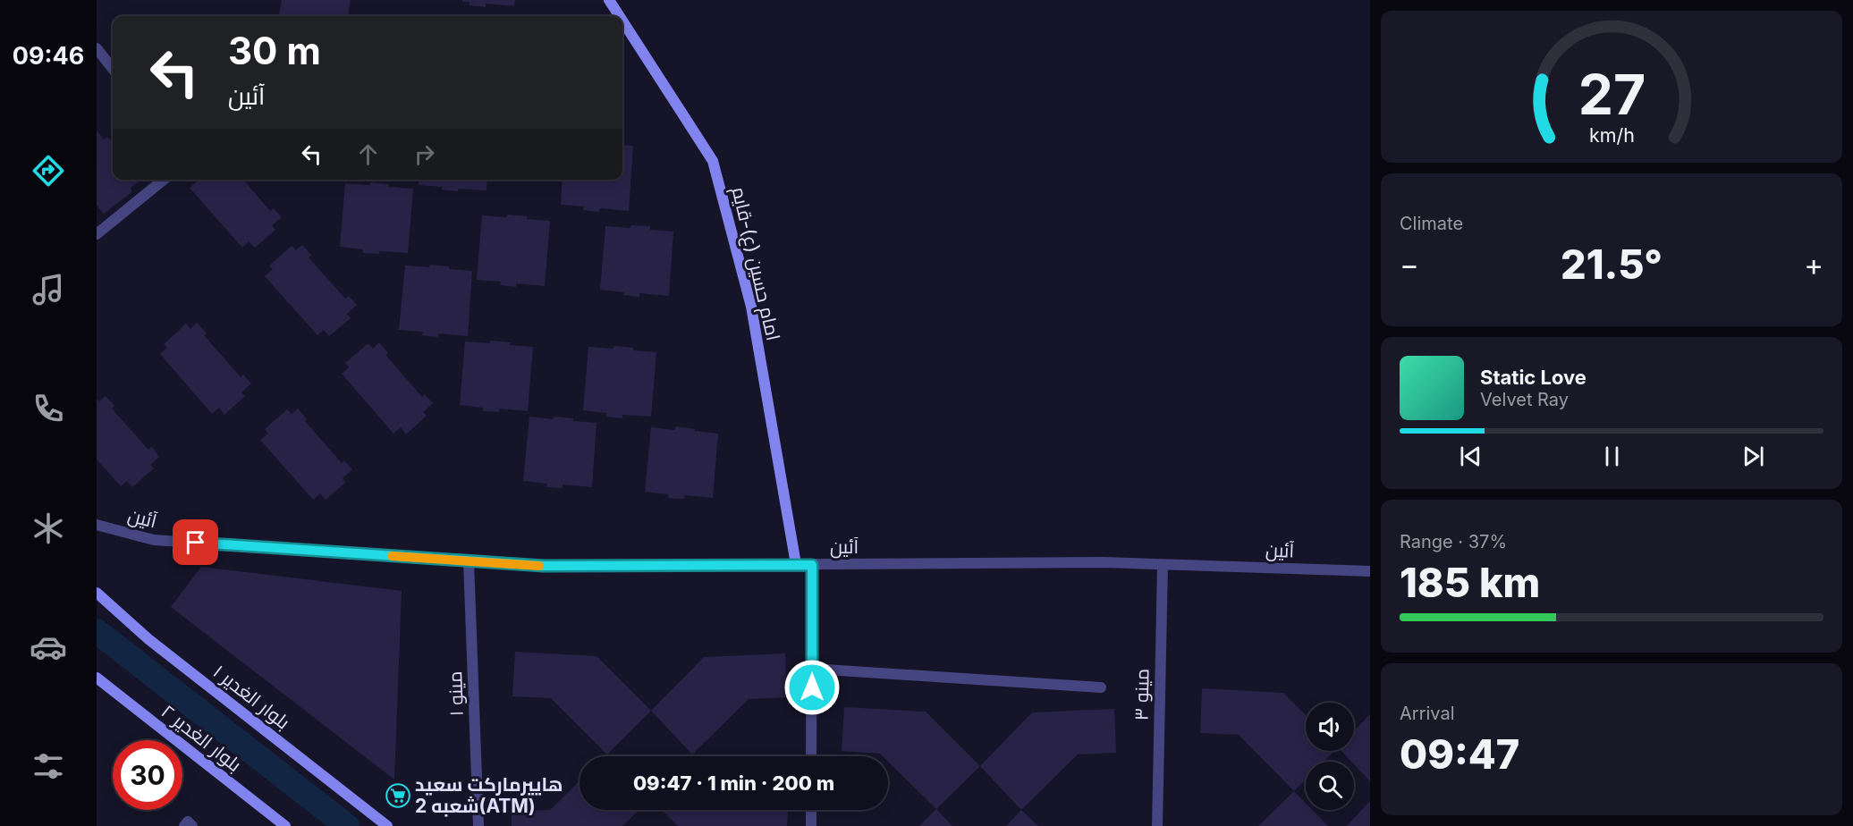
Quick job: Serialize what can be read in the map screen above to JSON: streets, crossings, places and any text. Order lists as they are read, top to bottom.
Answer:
{
  "streets": {
    "street": [
      "امام حسین (ع)-قایم",
      "آئین",
      "مینو ۱",
      "مینو ۳",
      "بلوار الغدیر ۱",
      "بلوار الغدیر ۲"
    ]
  },
  "crossings": [
    ["امام حسین (ع)-قایم", "آئین"],
    ["آئین", "مینو ۱"],
    ["آئین", "مینو ۳"]
  ],
  "places": {
    "supermarket": ["هایپرمارکت سعید شعبه 2(ATM)"]
  },
  "page": {
    "tabs": "09:46",
    "turn": ["30 m", "آئین"],
    "tile": [
      "Climate",
      ["Range · 37%", "185 km"],
      ["Arrival", "09:47"]
    ],
    "heat": ["−", "21.5°", "+"],
    "song": ["Static Love", "Velvet Ray"],
    "limit": "30",
    "trip": "09:47 · 1 min · 200 m",
    "gauge": ["27", "km/h"]
  }
}
